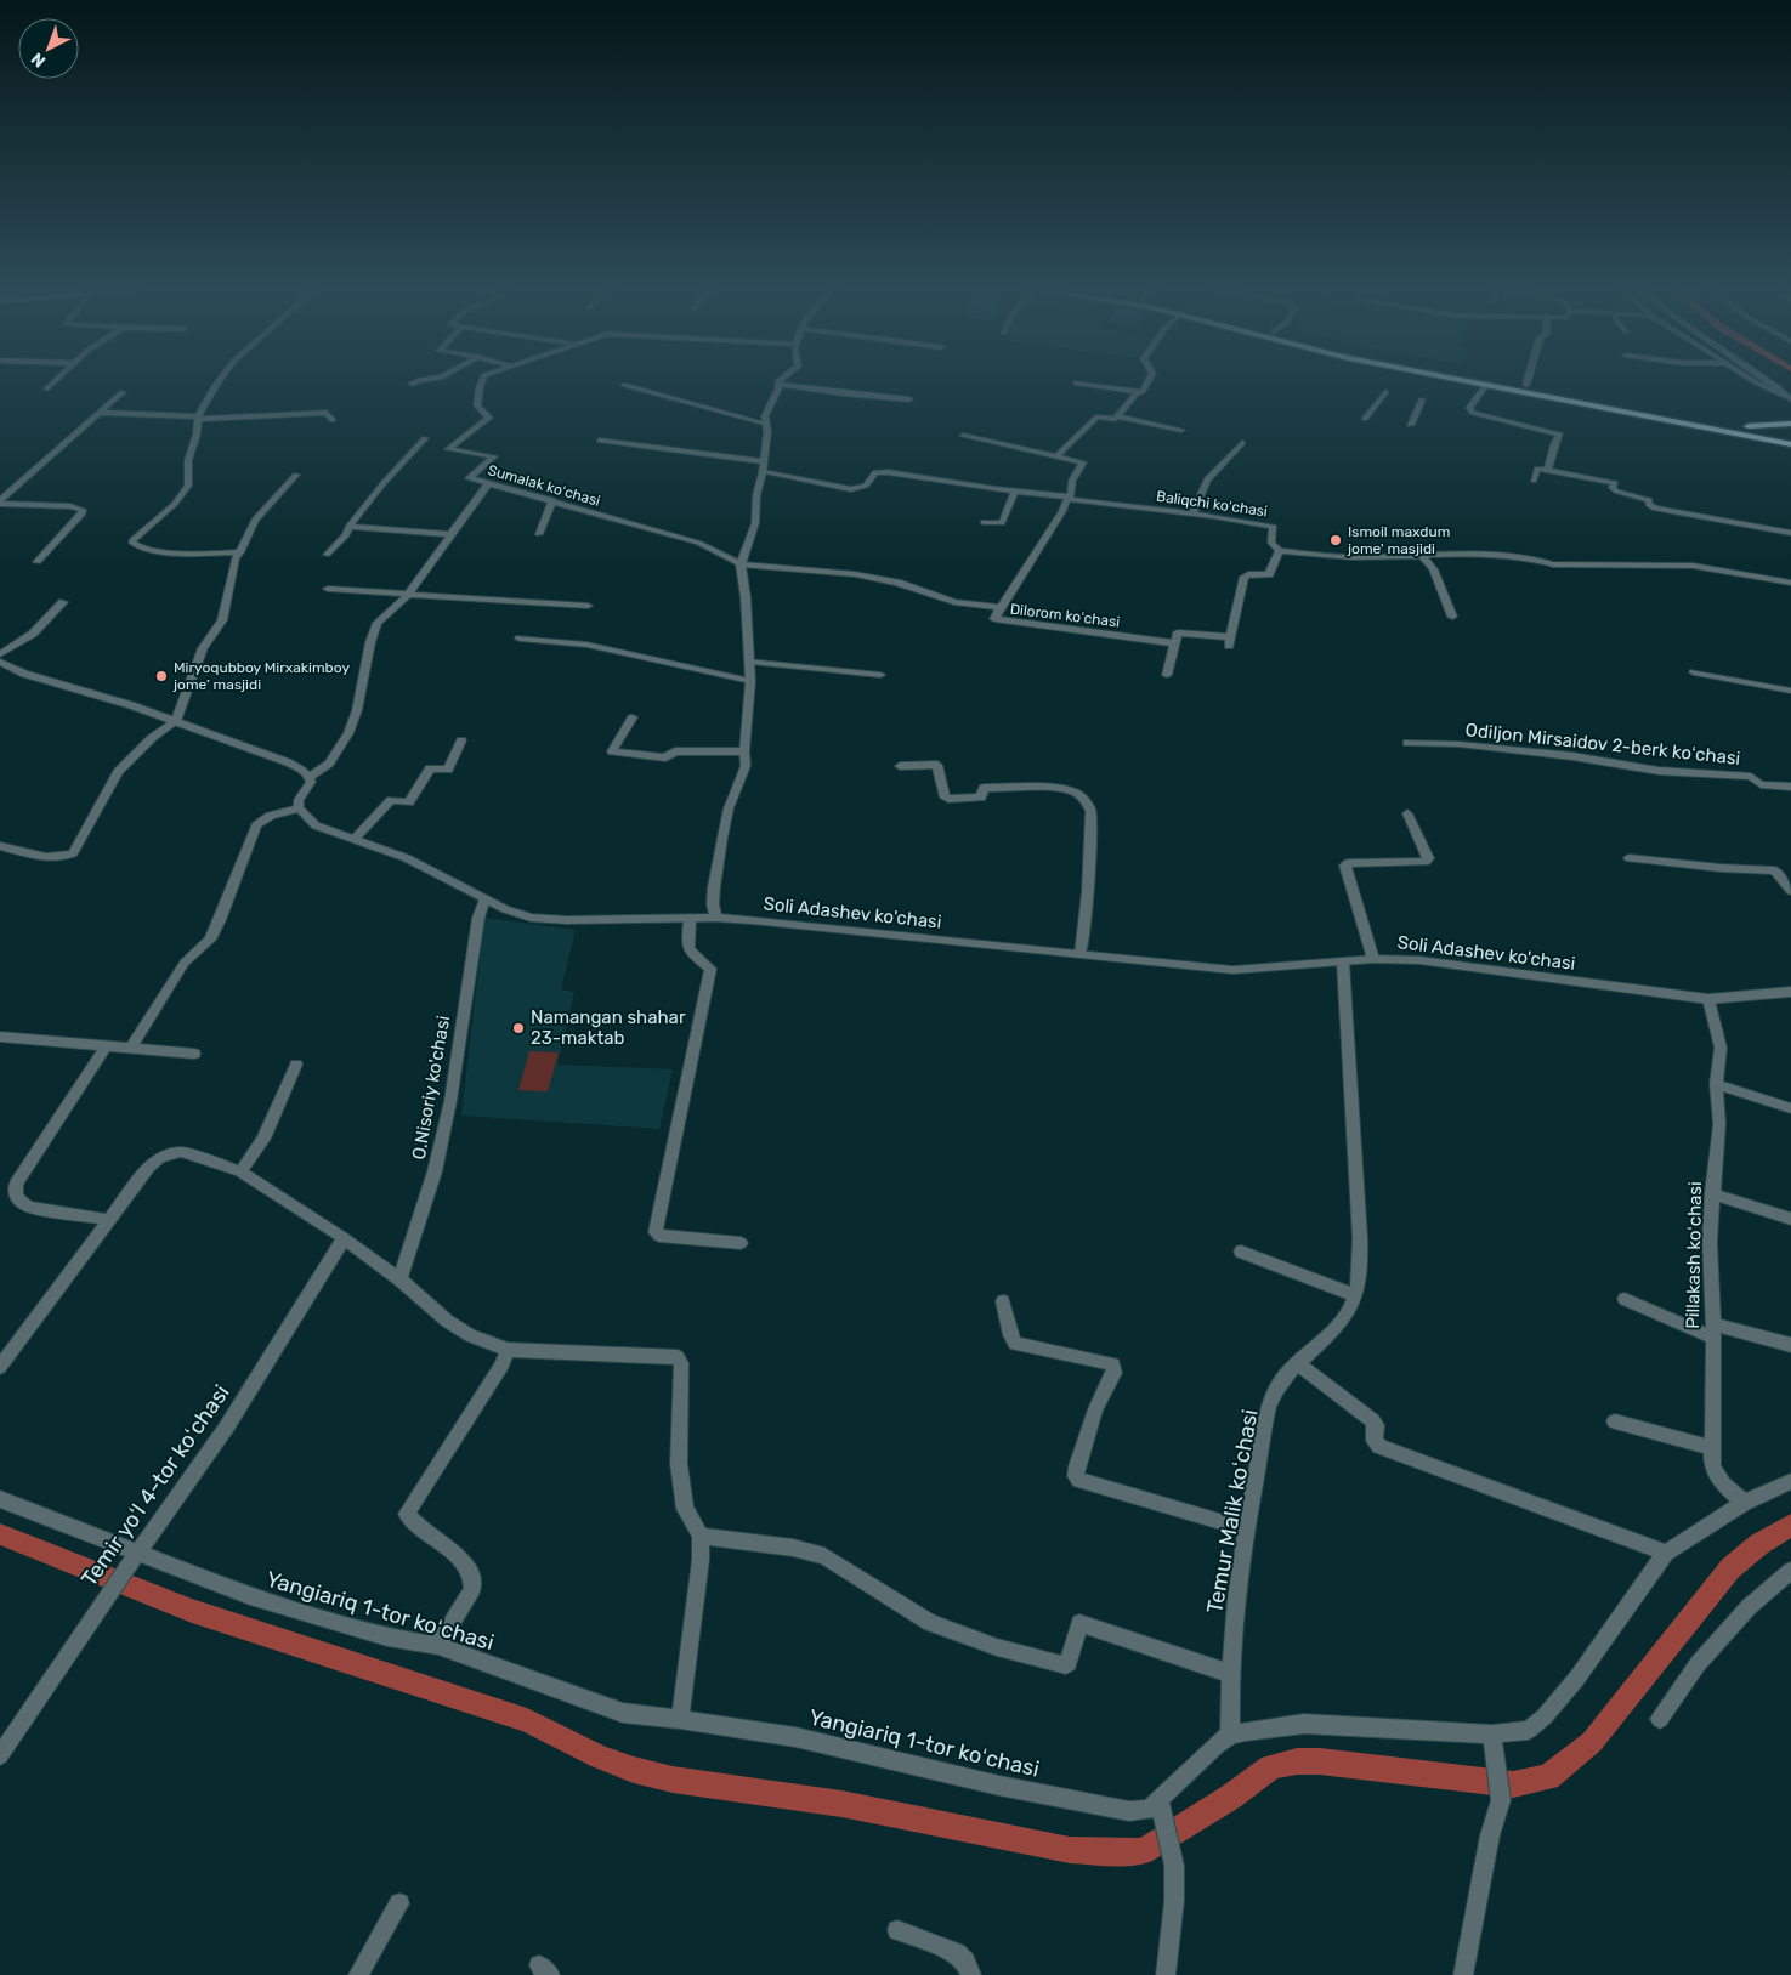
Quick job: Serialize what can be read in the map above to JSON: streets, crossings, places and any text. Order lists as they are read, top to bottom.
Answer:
{
  "streets": {
    "street": [
      "Sumalak koʻchasi",
      "Baliqchi koʻchasi",
      "Dilorom koʻchasi",
      "Odiljon Mirsaidov 2-berk koʻchasi",
      "Soli Adashev ko'chasi",
      "O.Nisoriy ko'chasi",
      "Pillakash koʻchasi",
      "Temir yoʻl 4-tor koʻchasi",
      "Temur Malik koʻchasi",
      "Yangiariq 1-tor koʻchasi"
    ]
  },
  "crossings": [
    ["Baliqchi koʻchasi", "Dilorom koʻchasi"],
    ["Soli Adashev ko'chasi", "O.Nisoriy ko'chasi"],
    ["Soli Adashev ko'chasi", "Pillakash koʻchasi"],
    ["Soli Adashev ko'chasi", "Temur Malik koʻchasi"],
    ["Temir yoʻl 4-tor koʻchasi", "Yangiariq 1-tor koʻchasi"],
    ["Temur Malik koʻchasi", "Yangiariq 1-tor koʻchasi"]
  ],
  "places": ["Ismoil maxdum jome' masjidi", "Miryoqubboy Mirxakimboy jome’ masjidi", "Namangan shahar 23-maktab"],
  "north": "bottom left"
}
